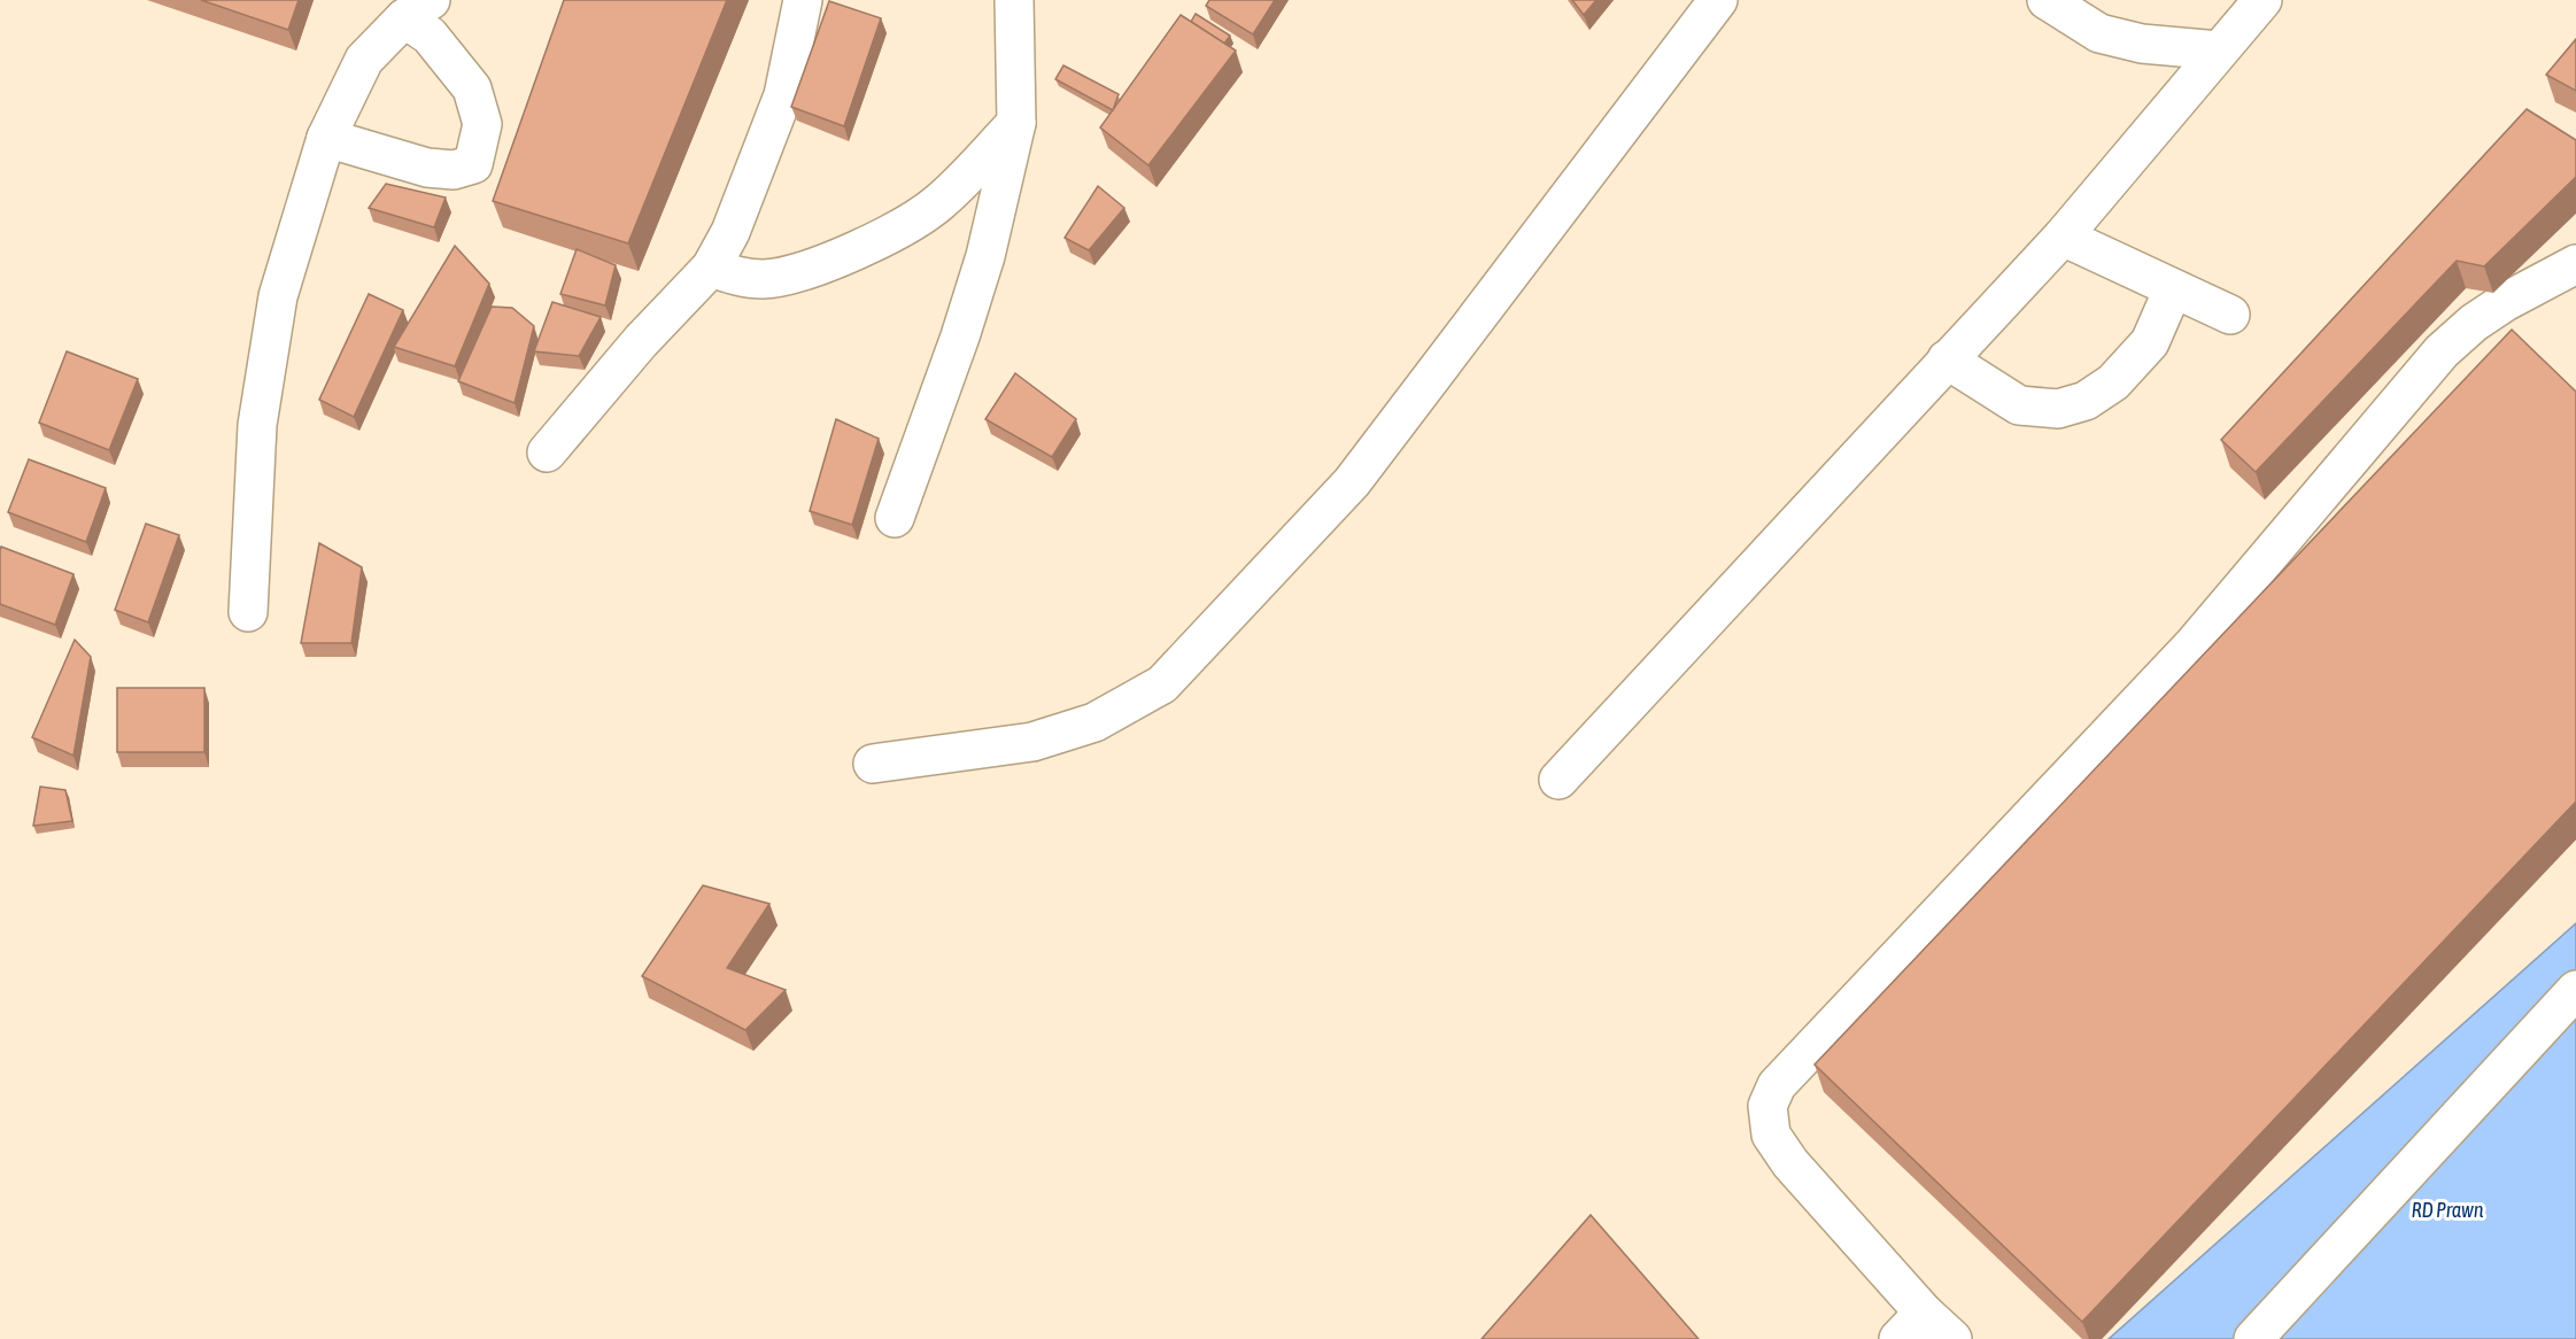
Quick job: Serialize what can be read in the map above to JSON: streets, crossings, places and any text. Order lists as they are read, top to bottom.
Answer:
{
  "water": ["RD Prawn"]
}
